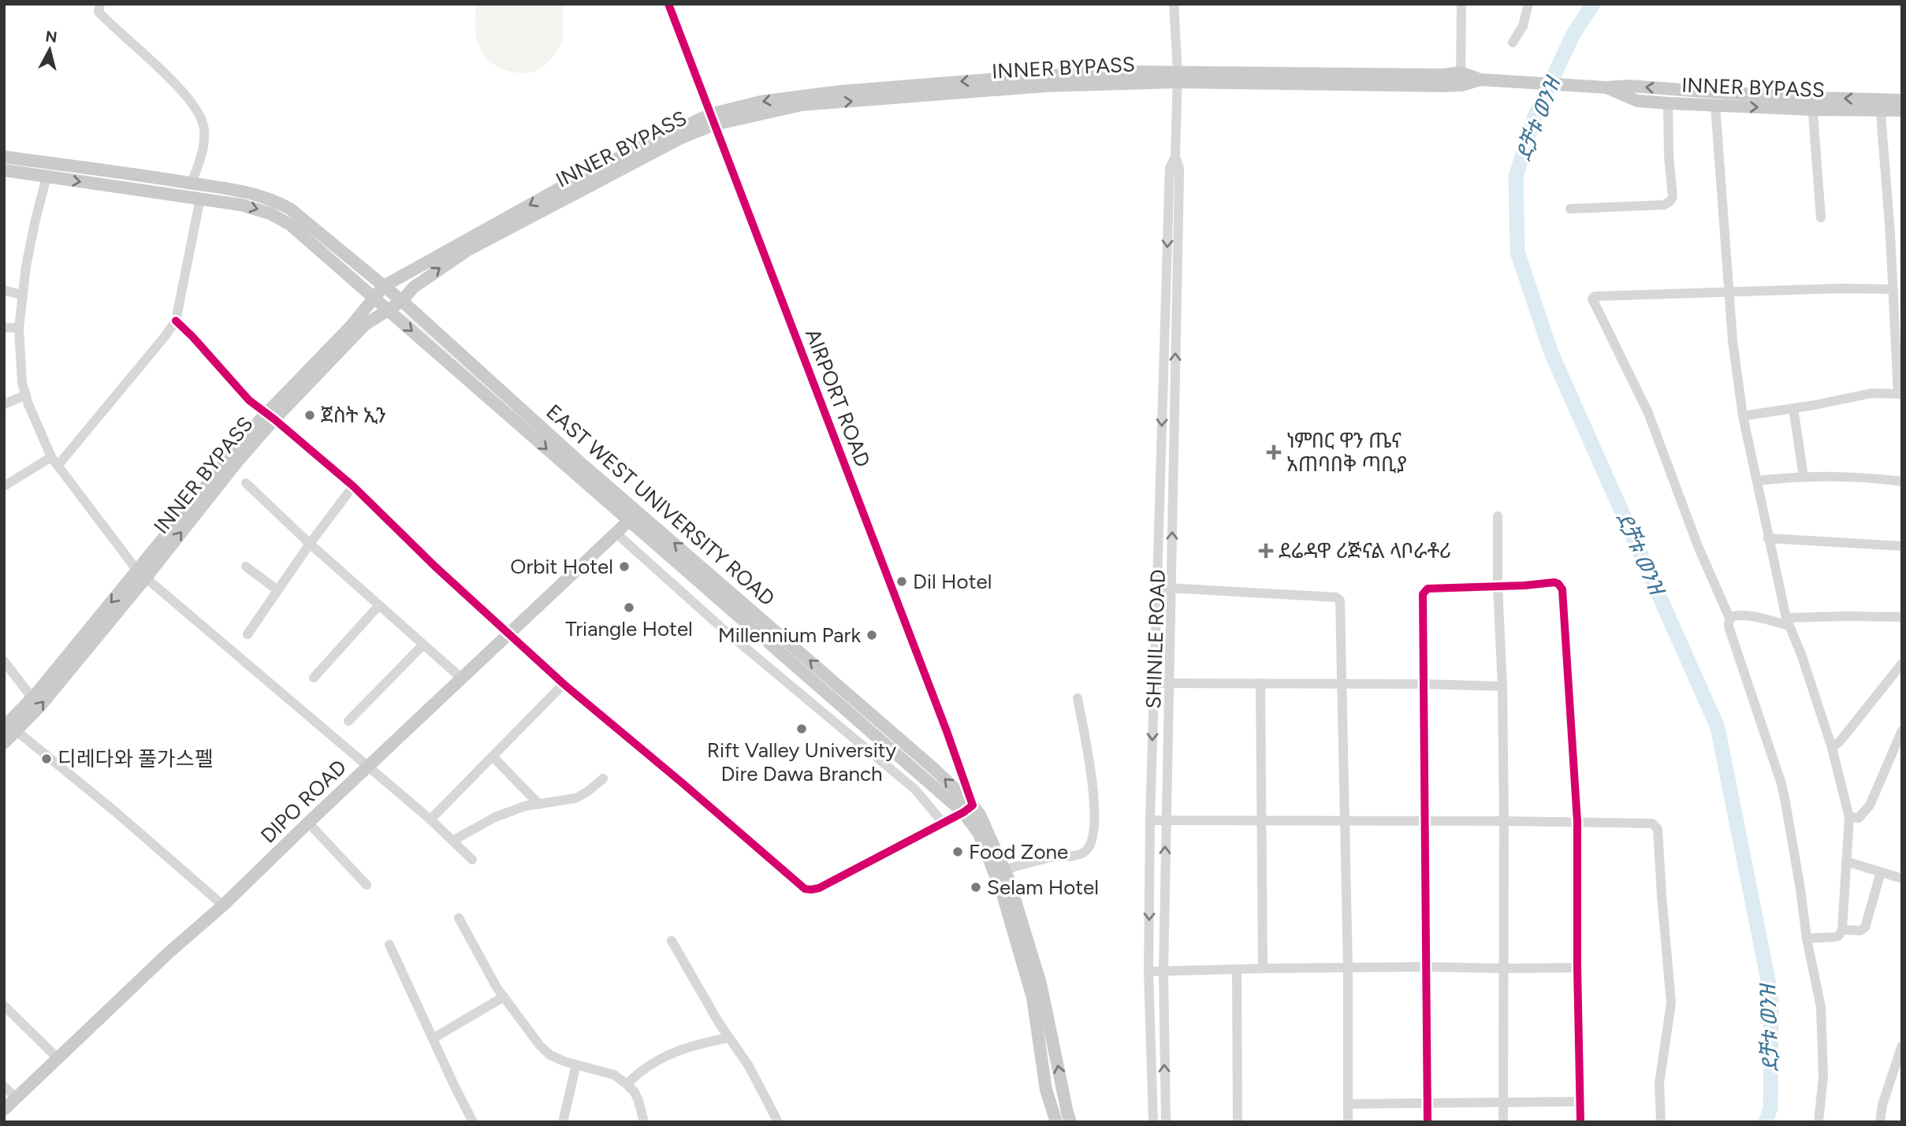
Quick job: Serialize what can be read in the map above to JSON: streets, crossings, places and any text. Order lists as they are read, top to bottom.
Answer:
{
  "streets": {
    "main road": ["INNER BYPASS", "EAST WEST UNIVERSITY ROAD", "DIPO ROAD"],
    "street": ["AIRPORT ROAD", "SHINILE ROAD"]
  },
  "crossings": [
    ["INNER BYPASS", "AIRPORT ROAD"],
    ["INNER BYPASS", "EAST WEST UNIVERSITY ROAD"],
    ["INNER BYPASS", "SHINILE ROAD"],
    ["AIRPORT ROAD", "EAST WEST UNIVERSITY ROAD"],
    ["EAST WEST UNIVERSITY ROAD", "DIPO ROAD"]
  ],
  "water": ["ደቻቱ ወንዝ"],
  "places": {
    "other": [
      "ጀስት ኢን",
      "Orbit Hotel",
      "Dil Hotel",
      "Triangle Hotel",
      "Millennium Park",
      "Rift Valley University Dire Dawa Branch",
      "디레다와 풀가스펠",
      "Food Zone",
      "Selam Hotel"
    ],
    "health": ["ነምበር ዋን ጤና አጠባበቅ ጣቢያ", "ደሬዳዋ ሪጅናል ላቦራቶሪ"]
  },
  "north": "top"
}
